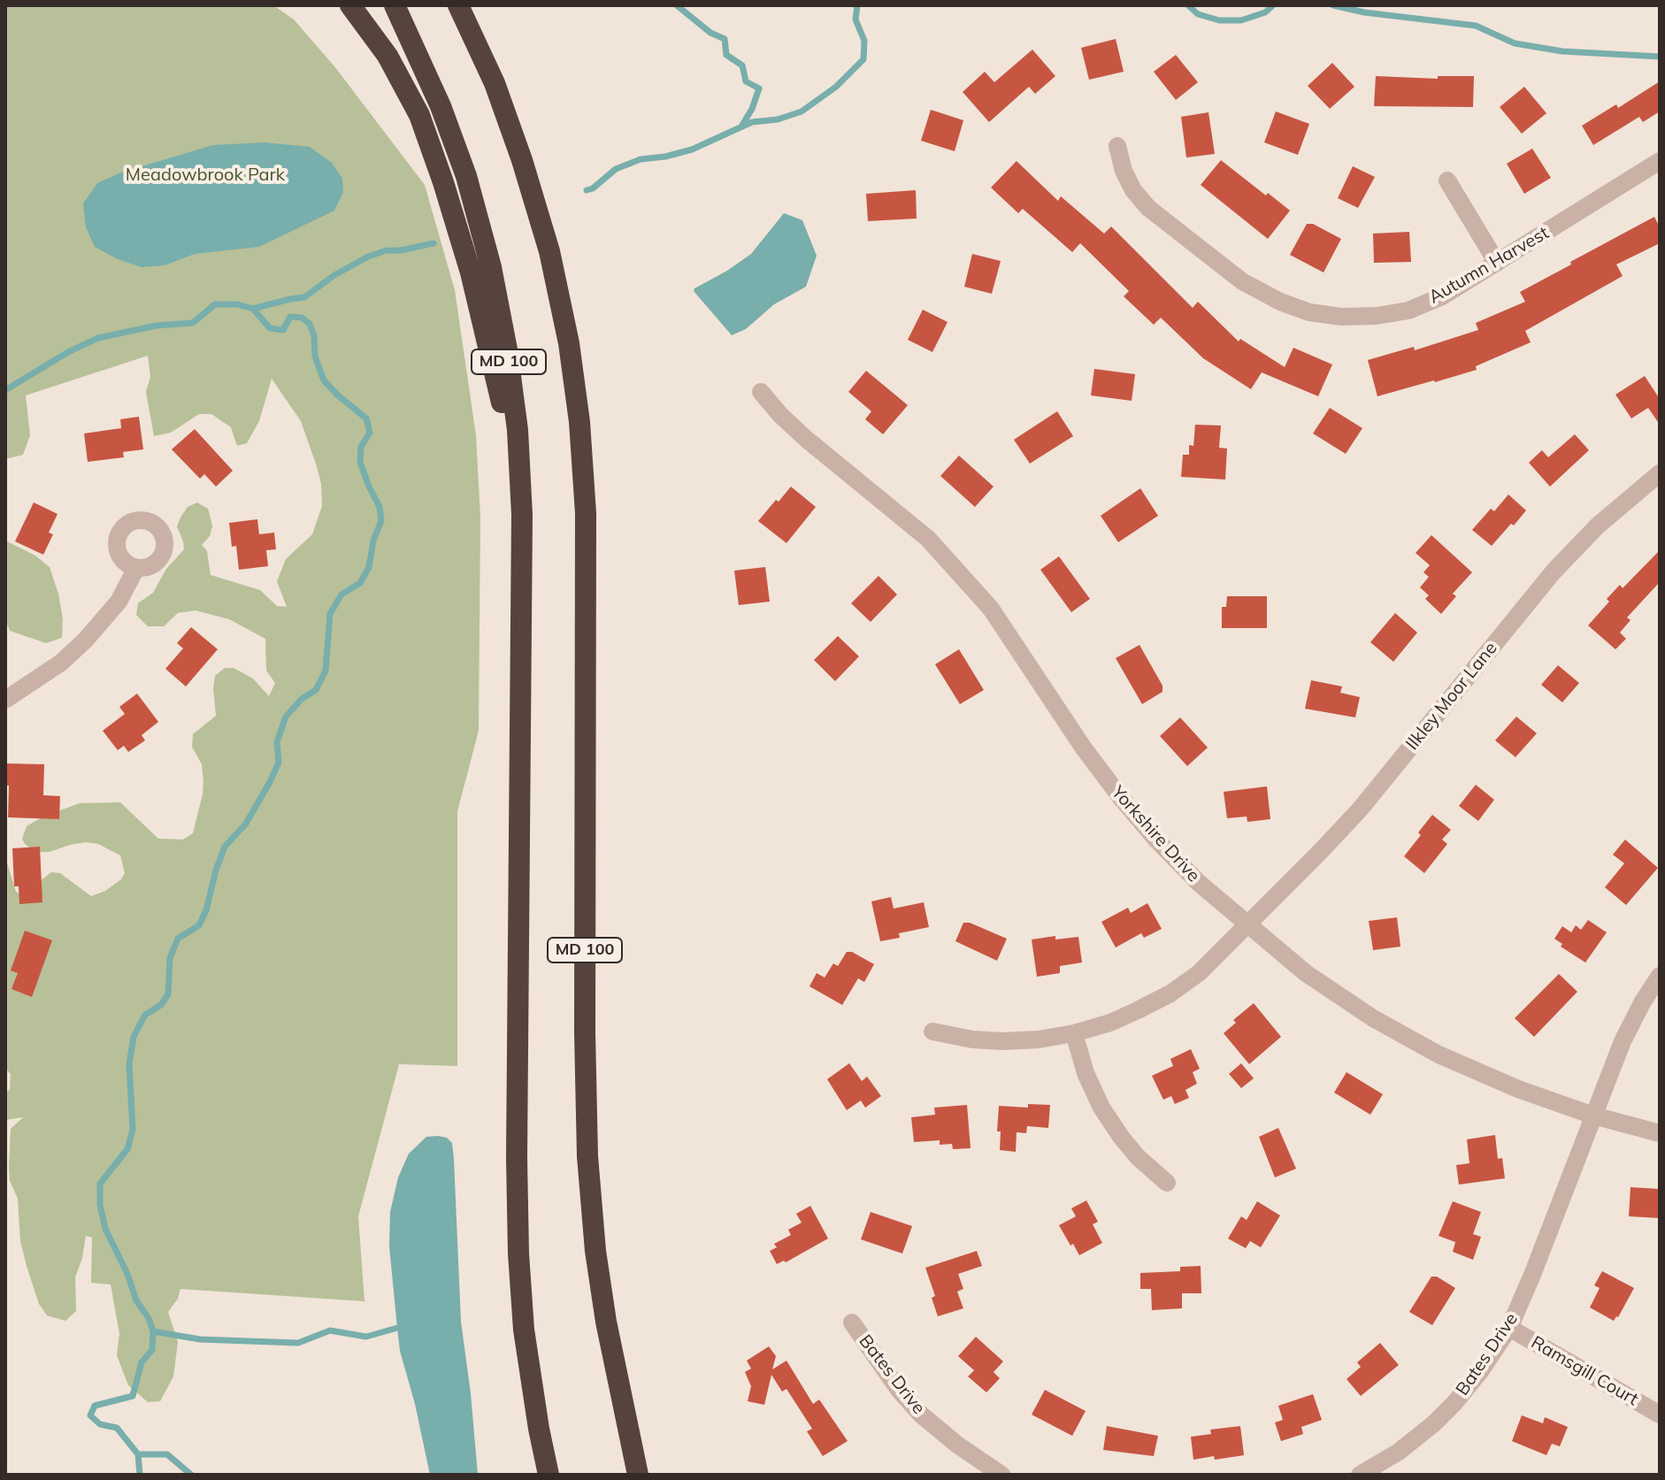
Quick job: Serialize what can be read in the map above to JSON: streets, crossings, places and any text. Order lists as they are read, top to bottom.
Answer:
{
  "streets": {
    "highway": ["MD 100"],
    "street": [
      "Autumn Harvest",
      "Ilkley Moor Lane",
      "Yorkshire Drive",
      "Bates Drive",
      "Ramsgill Court"
    ]
  },
  "crossings": [
    ["Ilkley Moor Lane", "Yorkshire Drive"],
    ["Yorkshire Drive", "Bates Drive"],
    ["Bates Drive", "Ramsgill Court"]
  ],
  "parks": ["Meadowbrook Park"]
}
